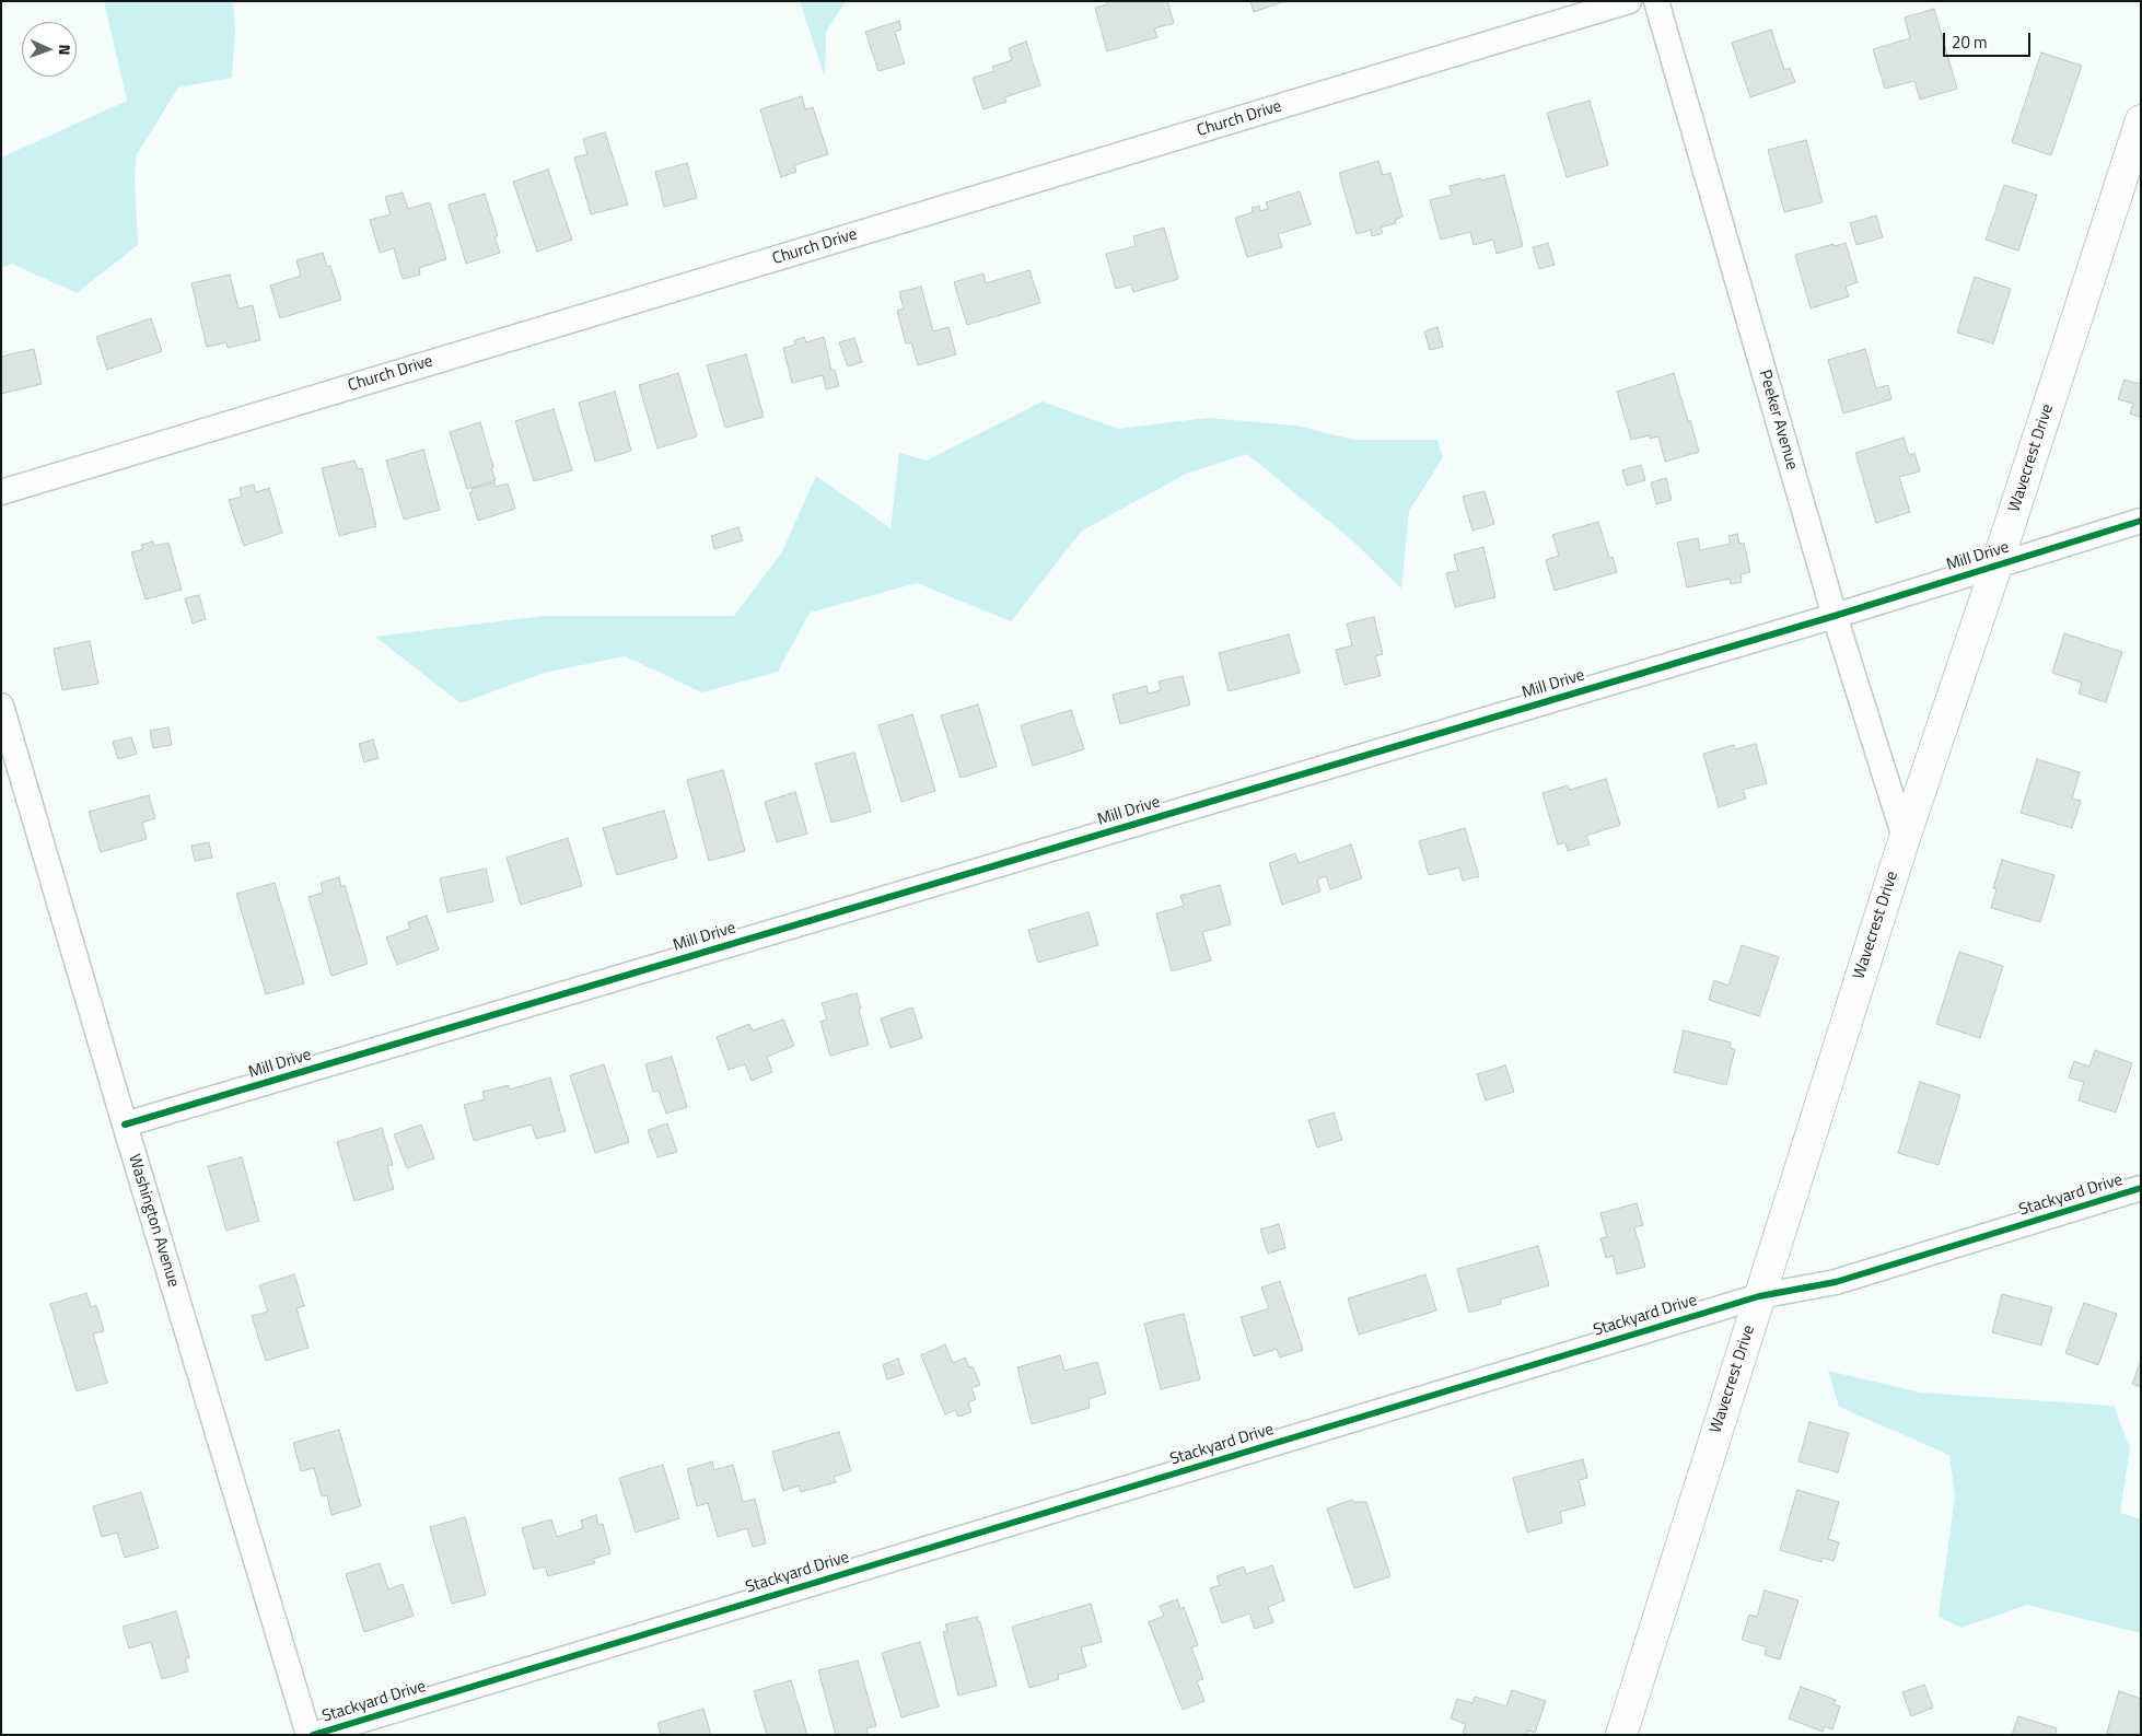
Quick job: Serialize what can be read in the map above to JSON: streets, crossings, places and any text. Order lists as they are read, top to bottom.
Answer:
{
  "streets": {
    "street": [
      "Church Drive",
      "Peeker Avenue",
      "Wavecrest Drive",
      "Mill Drive",
      "Stackyard Drive",
      "Washington Avenue"
    ]
  },
  "crossings": [
    ["Peeker Avenue", "Wavecrest Drive"],
    ["Peeker Avenue", "Mill Drive"],
    ["Wavecrest Drive", "Mill Drive"],
    ["Wavecrest Drive", "Stackyard Drive"],
    ["Mill Drive", "Washington Avenue"],
    ["Stackyard Drive", "Washington Avenue"]
  ],
  "scale_bar": "20 m",
  "north": "right"
}
